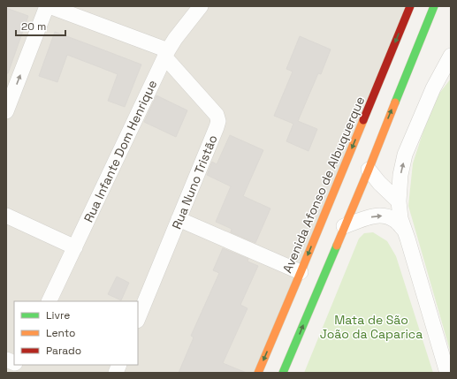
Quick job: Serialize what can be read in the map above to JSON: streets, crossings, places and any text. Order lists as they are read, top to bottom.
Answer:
{
  "streets": {
    "main road": ["Avenida Afonso de Albuquerque"],
    "street": ["Rua Infante Dom Henrique", "Rua Nuno Tristão"]
  },
  "crossings": [
    ["Rua Infante Dom Henrique", "Rua Nuno Tristão"]
  ],
  "parks": ["Mata de São João da Caparica"],
  "legend": ["Livre", "Lento", "Parado"],
  "scale_bar": "20 m"
}
